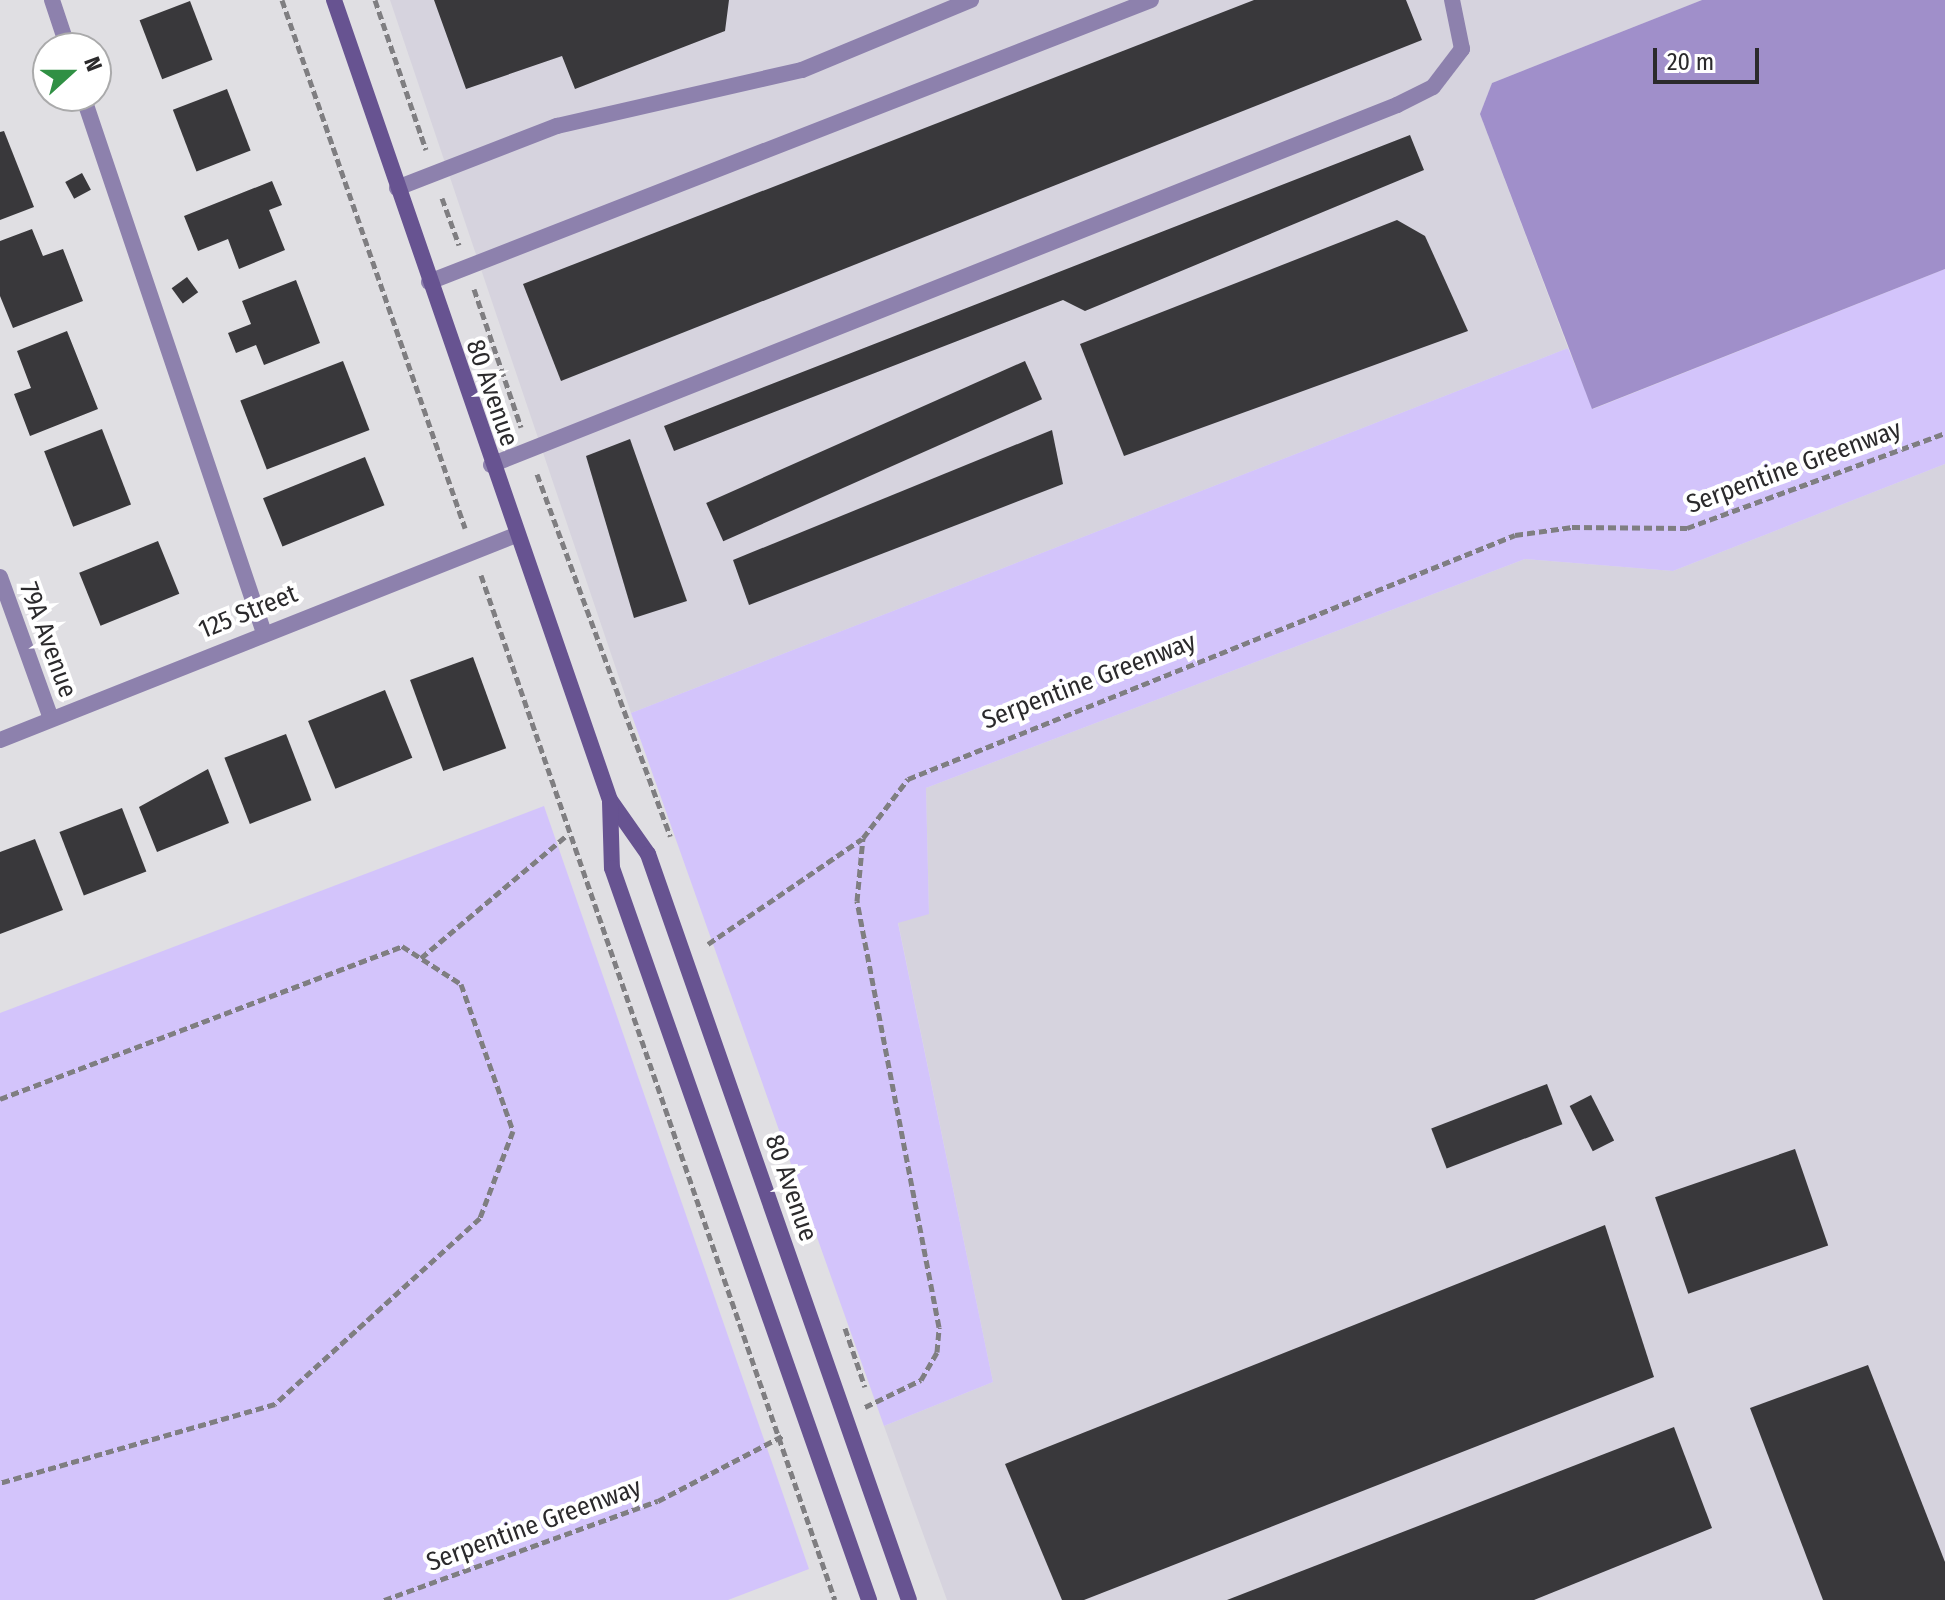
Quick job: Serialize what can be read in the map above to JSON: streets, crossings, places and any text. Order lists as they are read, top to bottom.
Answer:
{
  "streets": {
    "main road": ["80 Avenue"],
    "street": ["125 Street", "79A Avenue"],
    "path": ["Serpentine Greenway"]
  },
  "crossings": [
    ["80 Avenue", "125 Street"],
    ["125 Street", "79A Avenue"]
  ],
  "scale_bar": "20 m",
  "north": "right"
}
